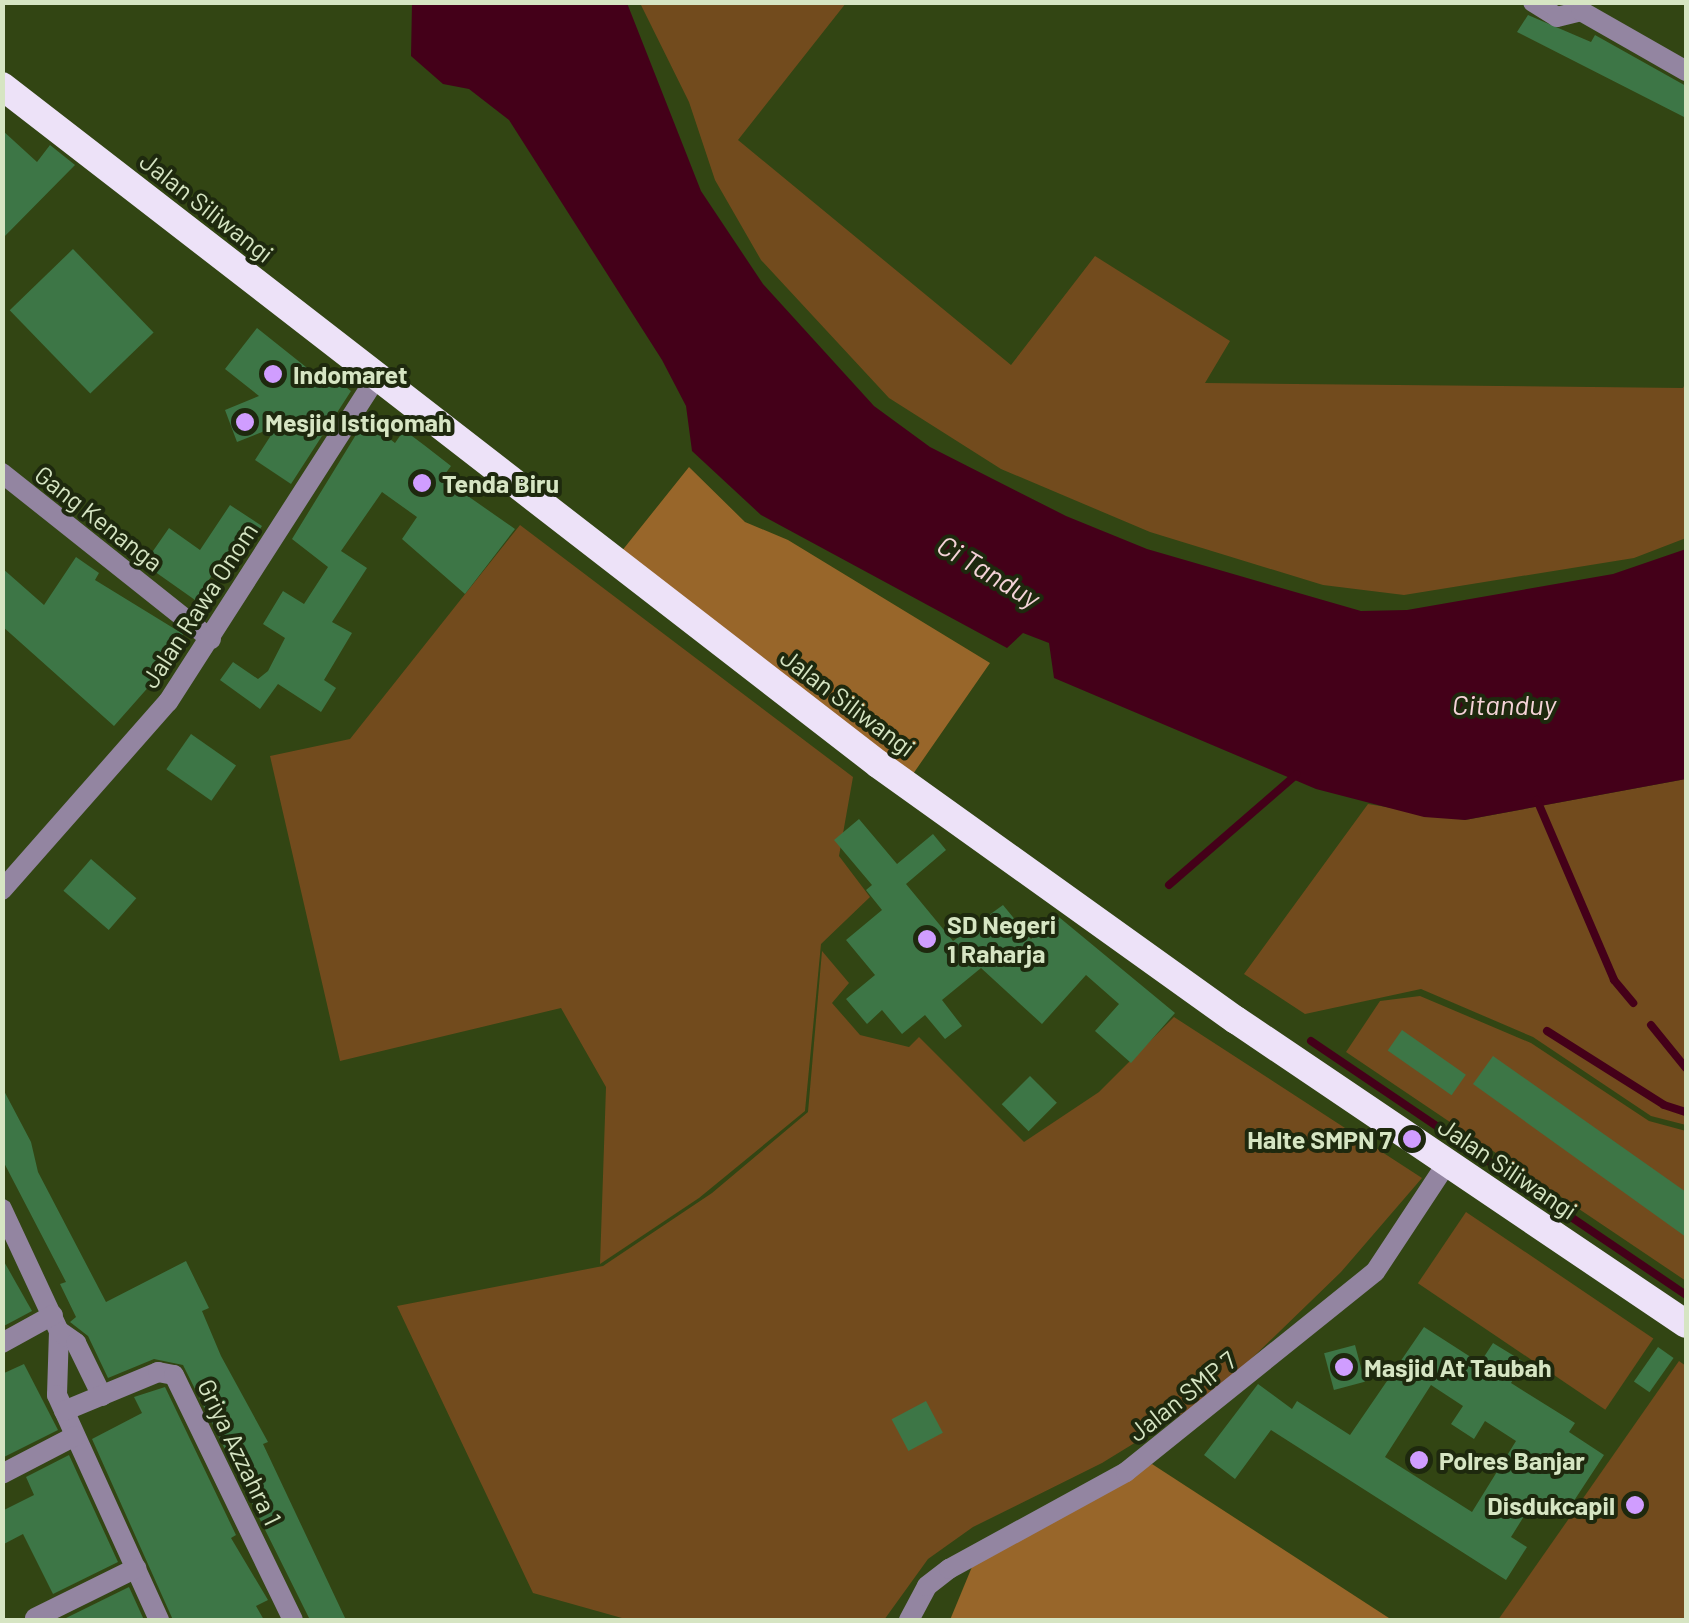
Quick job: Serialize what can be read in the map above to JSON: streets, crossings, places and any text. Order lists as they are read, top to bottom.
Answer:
{
  "streets": {
    "highway": ["Jalan Siliwangi"],
    "street": [
      "Gang Kenanga",
      "Jalan Rawa Onom",
      "Jalan SMP 7",
      "Griya Azzahra 1"
    ]
  },
  "crossings": [
    ["Jalan Siliwangi", "Jalan Rawa Onom"],
    ["Jalan Siliwangi", "Jalan SMP 7"],
    ["Gang Kenanga", "Jalan Rawa Onom"]
  ],
  "water": ["Ci Tanduy", "Citanduy"],
  "places": [
    "Indomaret",
    "Mesjid Istiqomah",
    "Tenda Biru",
    "SD Negeri 1 Raharja",
    "Halte SMPN 7",
    "Masjid At Taubah",
    "Polres Banjar",
    "Disdukcapil"
  ]
}
